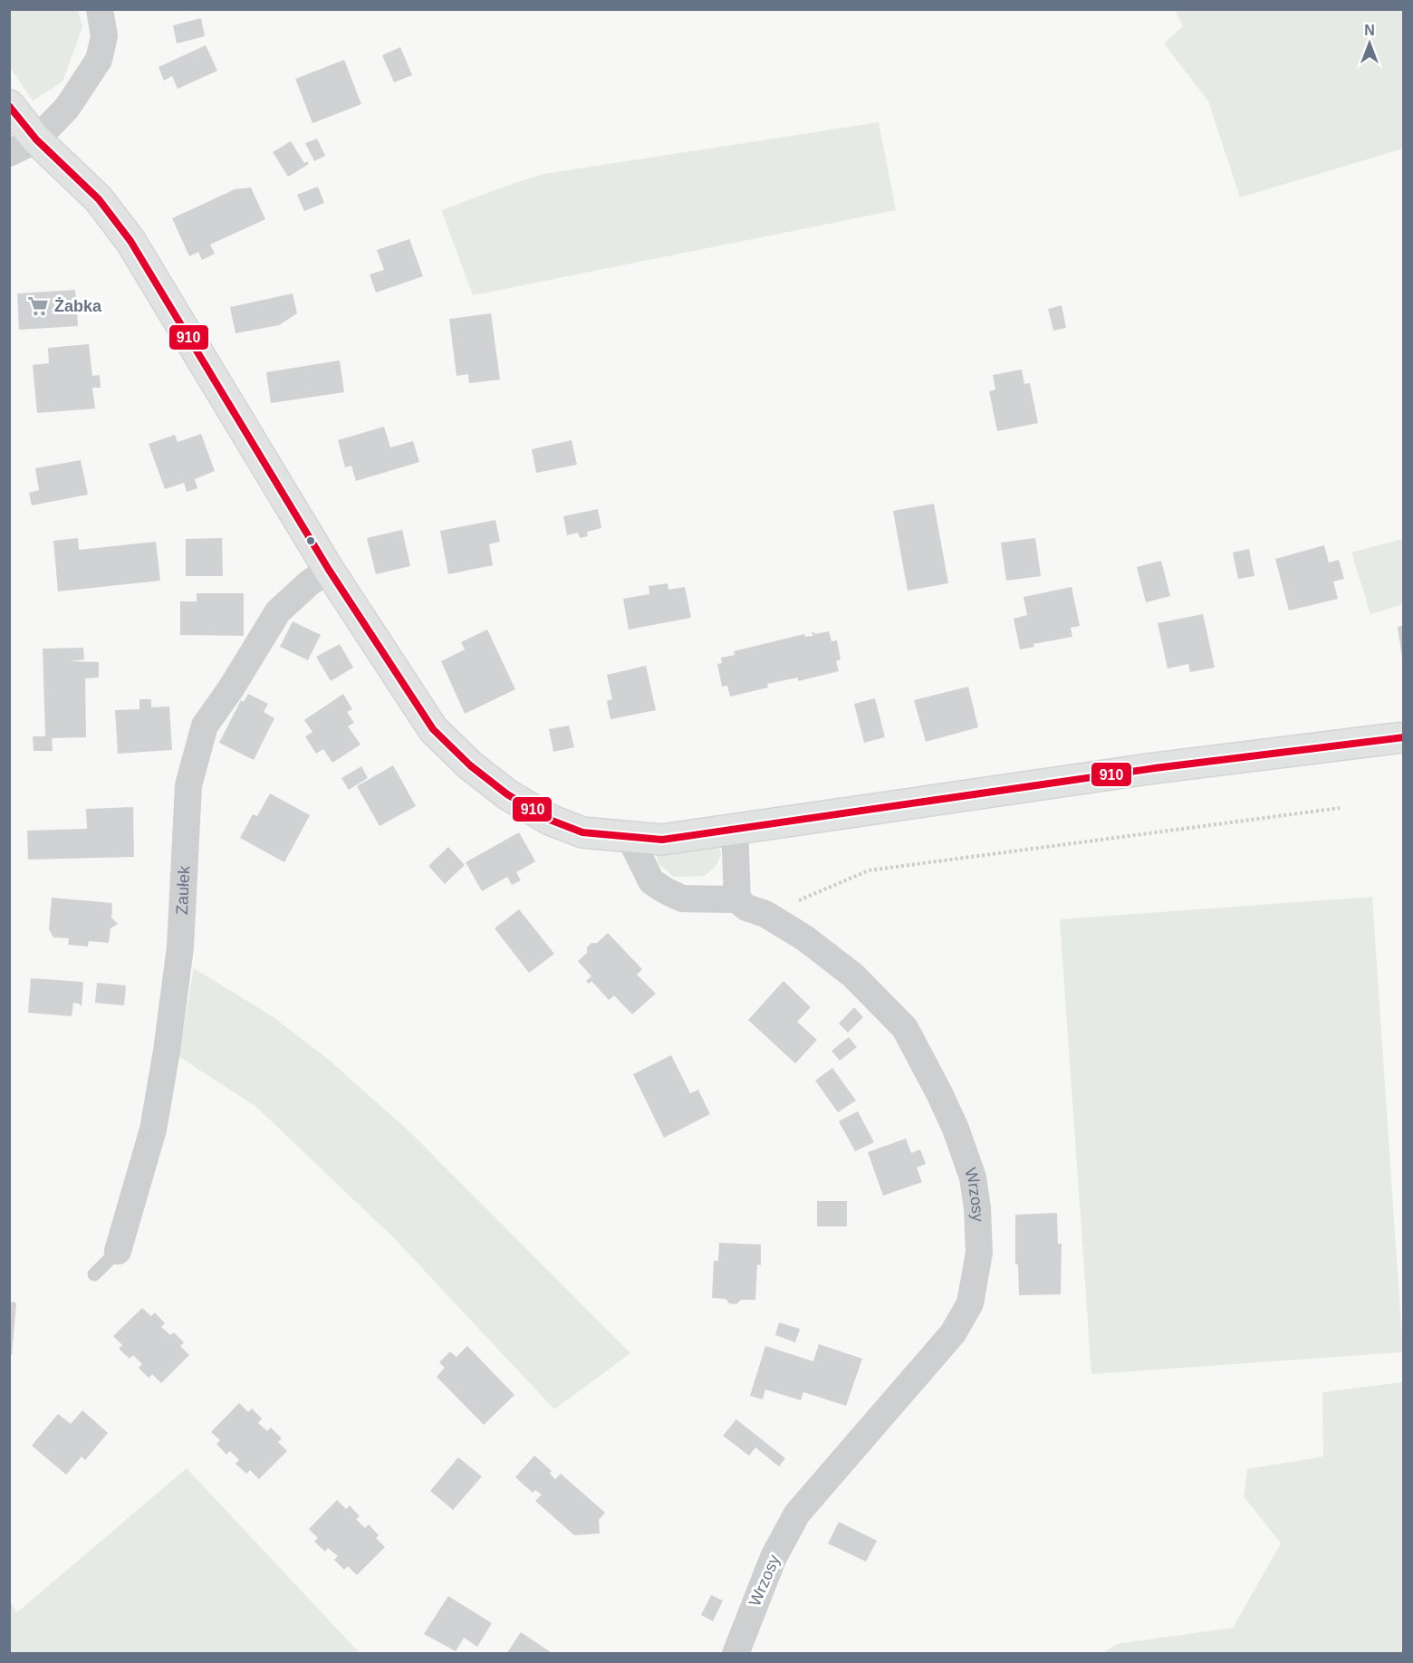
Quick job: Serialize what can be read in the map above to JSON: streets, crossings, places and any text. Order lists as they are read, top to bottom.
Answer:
{
  "streets": {
    "street": ["Zaułek", "Wrzosy"]
  },
  "places": {
    "supermarket": ["Żabka"]
  },
  "lines": ["transit line 910"],
  "north": "top"
}
